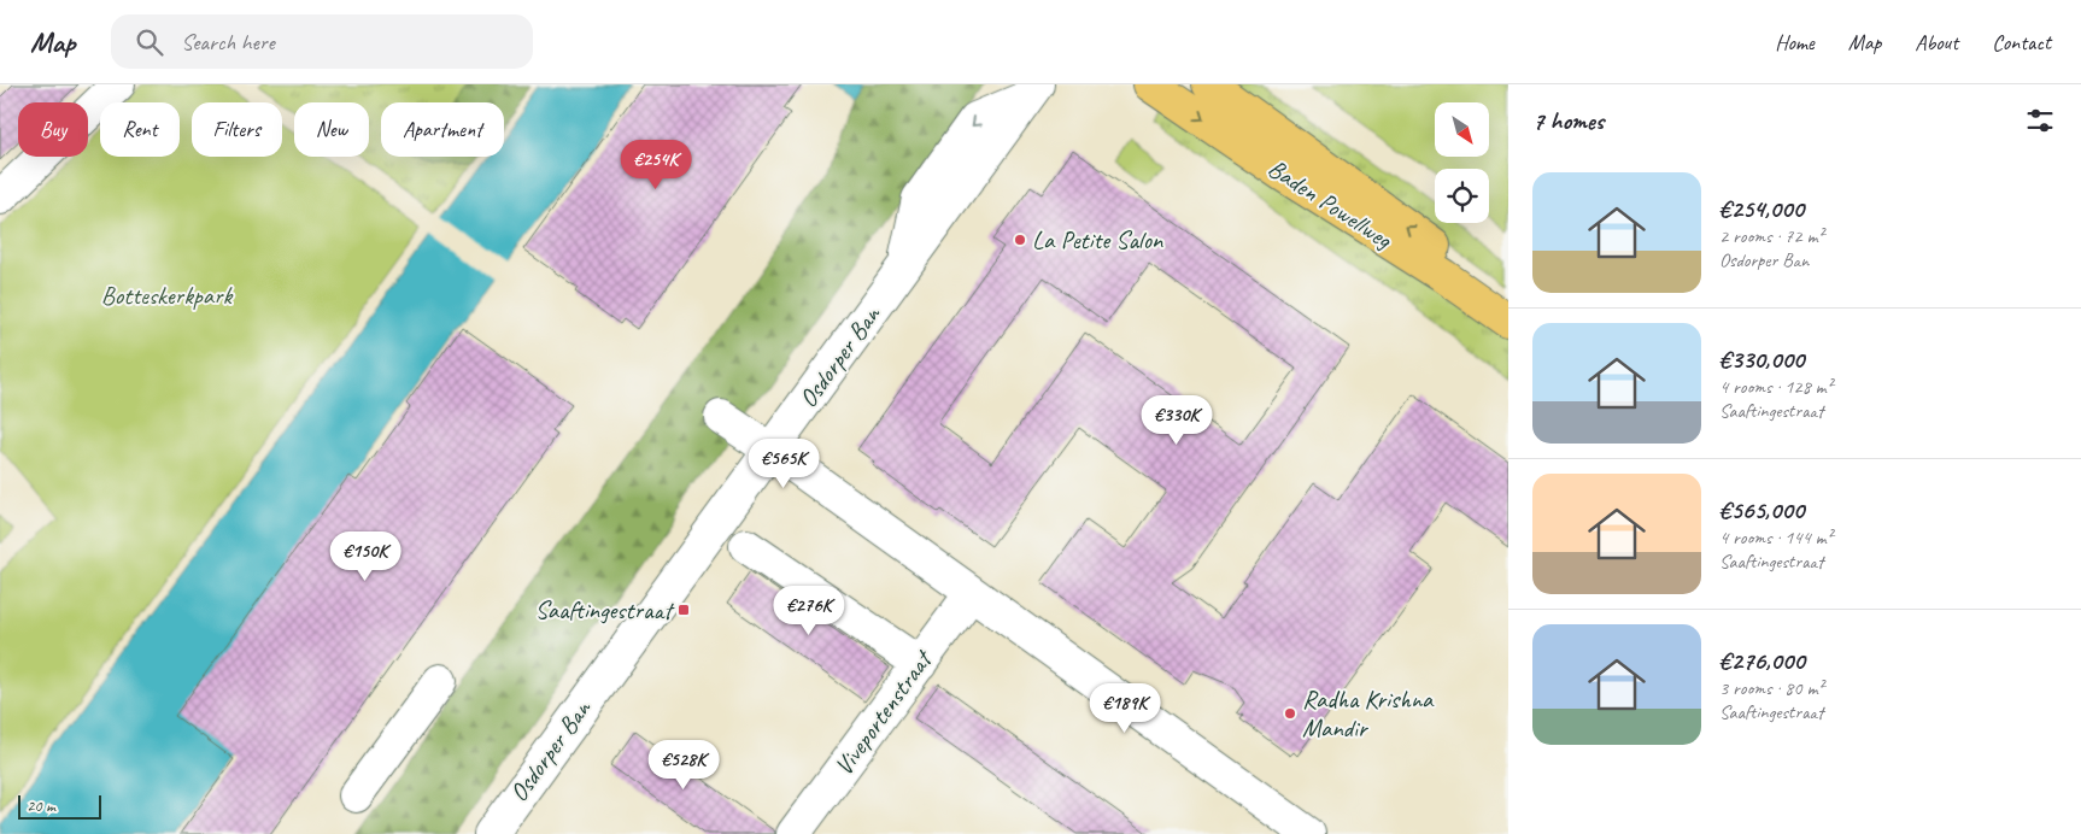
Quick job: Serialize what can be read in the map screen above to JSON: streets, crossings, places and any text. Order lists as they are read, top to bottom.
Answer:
{
  "streets": {
    "main road": ["Baden Powellweg"],
    "street": ["Osdorper Ban", "Viveportenstraat"]
  },
  "parks": ["Botteskerkpark"],
  "places": {
    "other": ["La Petite Salon", "Radha Krishna Mandir"],
    "transit": ["Saaftingestraat"]
  },
  "scale_bar": "20 m",
  "north": "bottom right",
  "page": {
    "header": "Map",
    "search": "Search here",
    "nav": [
      "Home",
      "Map",
      "About",
      "Contact"
    ],
    "heading": "7 homes",
    "chip": [
      "Buy",
      "Rent",
      "Filters",
      "New",
      "Apartment"
    ],
    "price": [
      "€254K",
      "€330K",
      "€565K",
      "€150K",
      "€276K",
      "€189K",
      "€528K"
    ],
    "list": [
      {
        "name": "€254,000",
        "note": "2 rooms · 72 m² · Osdorper Ban"
      },
      {
        "name": "€330,000",
        "note": "4 rooms · 128 m² · Saaftingestraat"
      },
      {
        "name": "€565,000",
        "note": "4 rooms · 144 m² · Saaftingestraat"
      },
      {
        "name": "€276,000",
        "note": "3 rooms · 80 m² · Saaftingestraat"
      }
    ],
    "scale": "20 m"
  }
}
